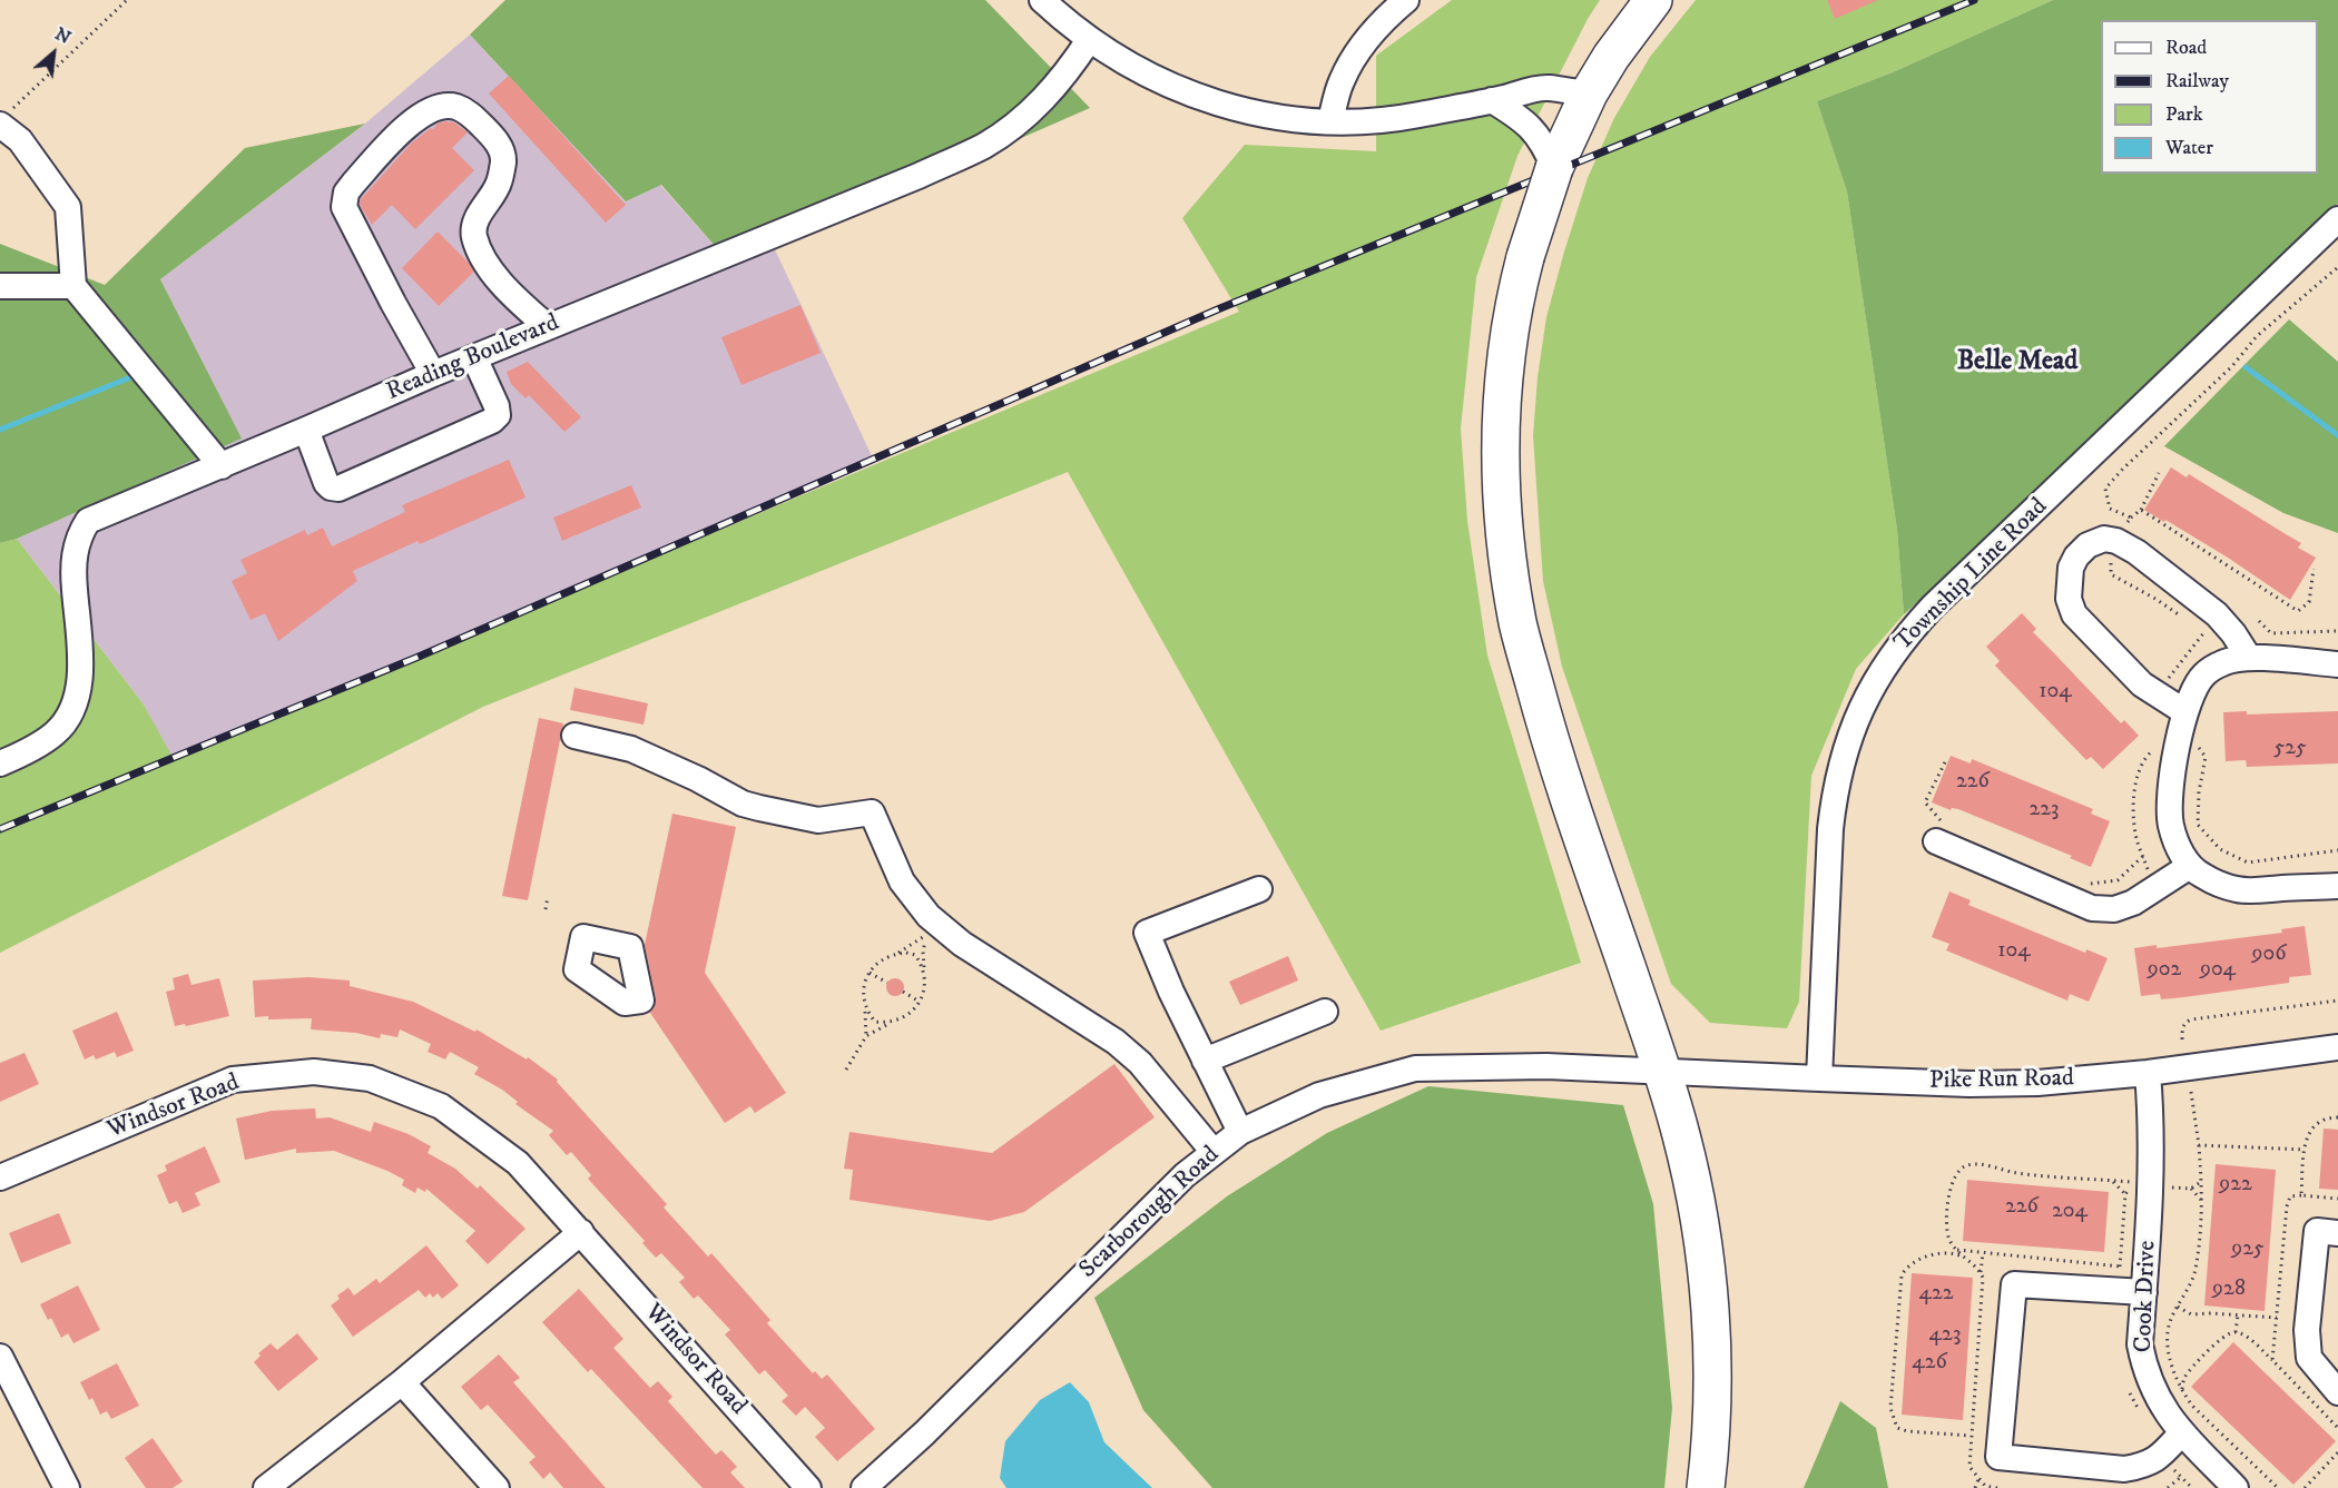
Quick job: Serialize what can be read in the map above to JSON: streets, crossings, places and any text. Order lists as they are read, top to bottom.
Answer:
{
  "streets": {
    "street": [
      "Reading Boulevard",
      "Township Line Road",
      "Pike Run Road",
      "Windsor Road",
      "Scarborough Road",
      "Cook Drive"
    ]
  },
  "crossings": [
    ["Township Line Road", "Pike Run Road"],
    ["Pike Run Road", "Scarborough Road"],
    ["Pike Run Road", "Cook Drive"]
  ],
  "districts": ["Belle Mead"],
  "house_numbers": [
    "104",
    "525",
    "226",
    "223",
    "104",
    "906",
    "902",
    "904",
    "922",
    "226",
    "204",
    "925",
    "928",
    "422",
    "423",
    "426"
  ],
  "legend": [
    "Road",
    "Railway",
    "Park",
    "Water"
  ],
  "north": "top right"
}
